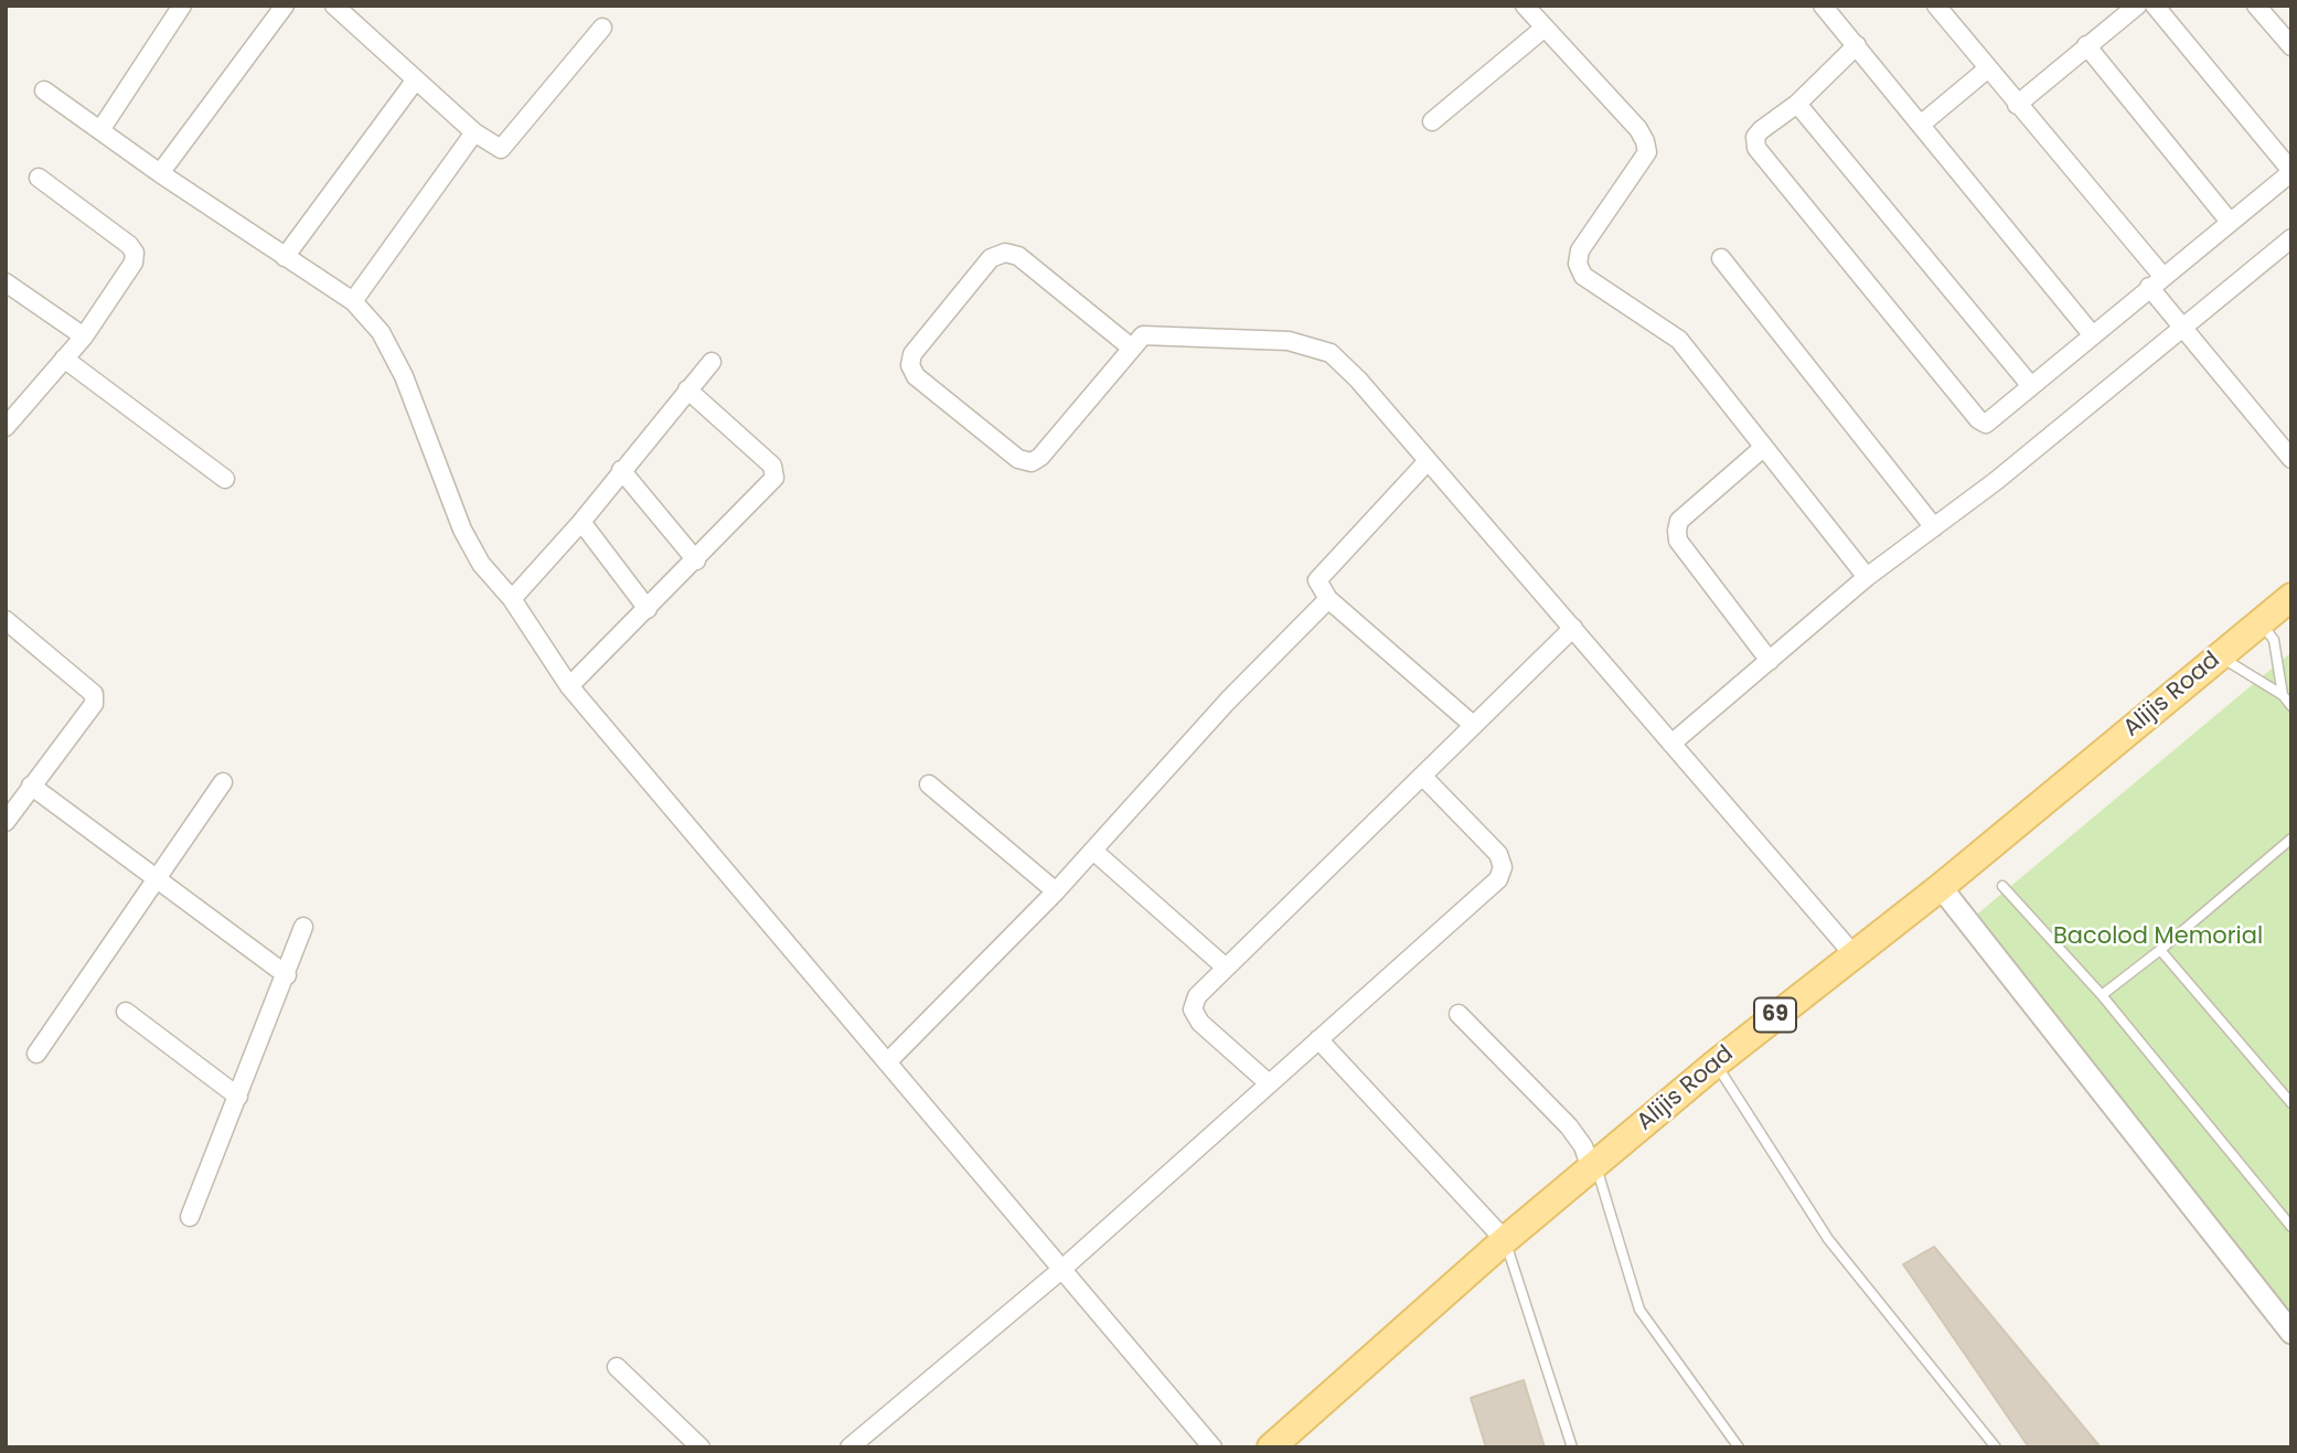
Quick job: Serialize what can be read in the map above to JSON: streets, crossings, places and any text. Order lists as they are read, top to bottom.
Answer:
{
  "streets": {
    "main road": ["Alijis Road", "69"]
  },
  "parks": ["Bacolod Memorial"]
}
